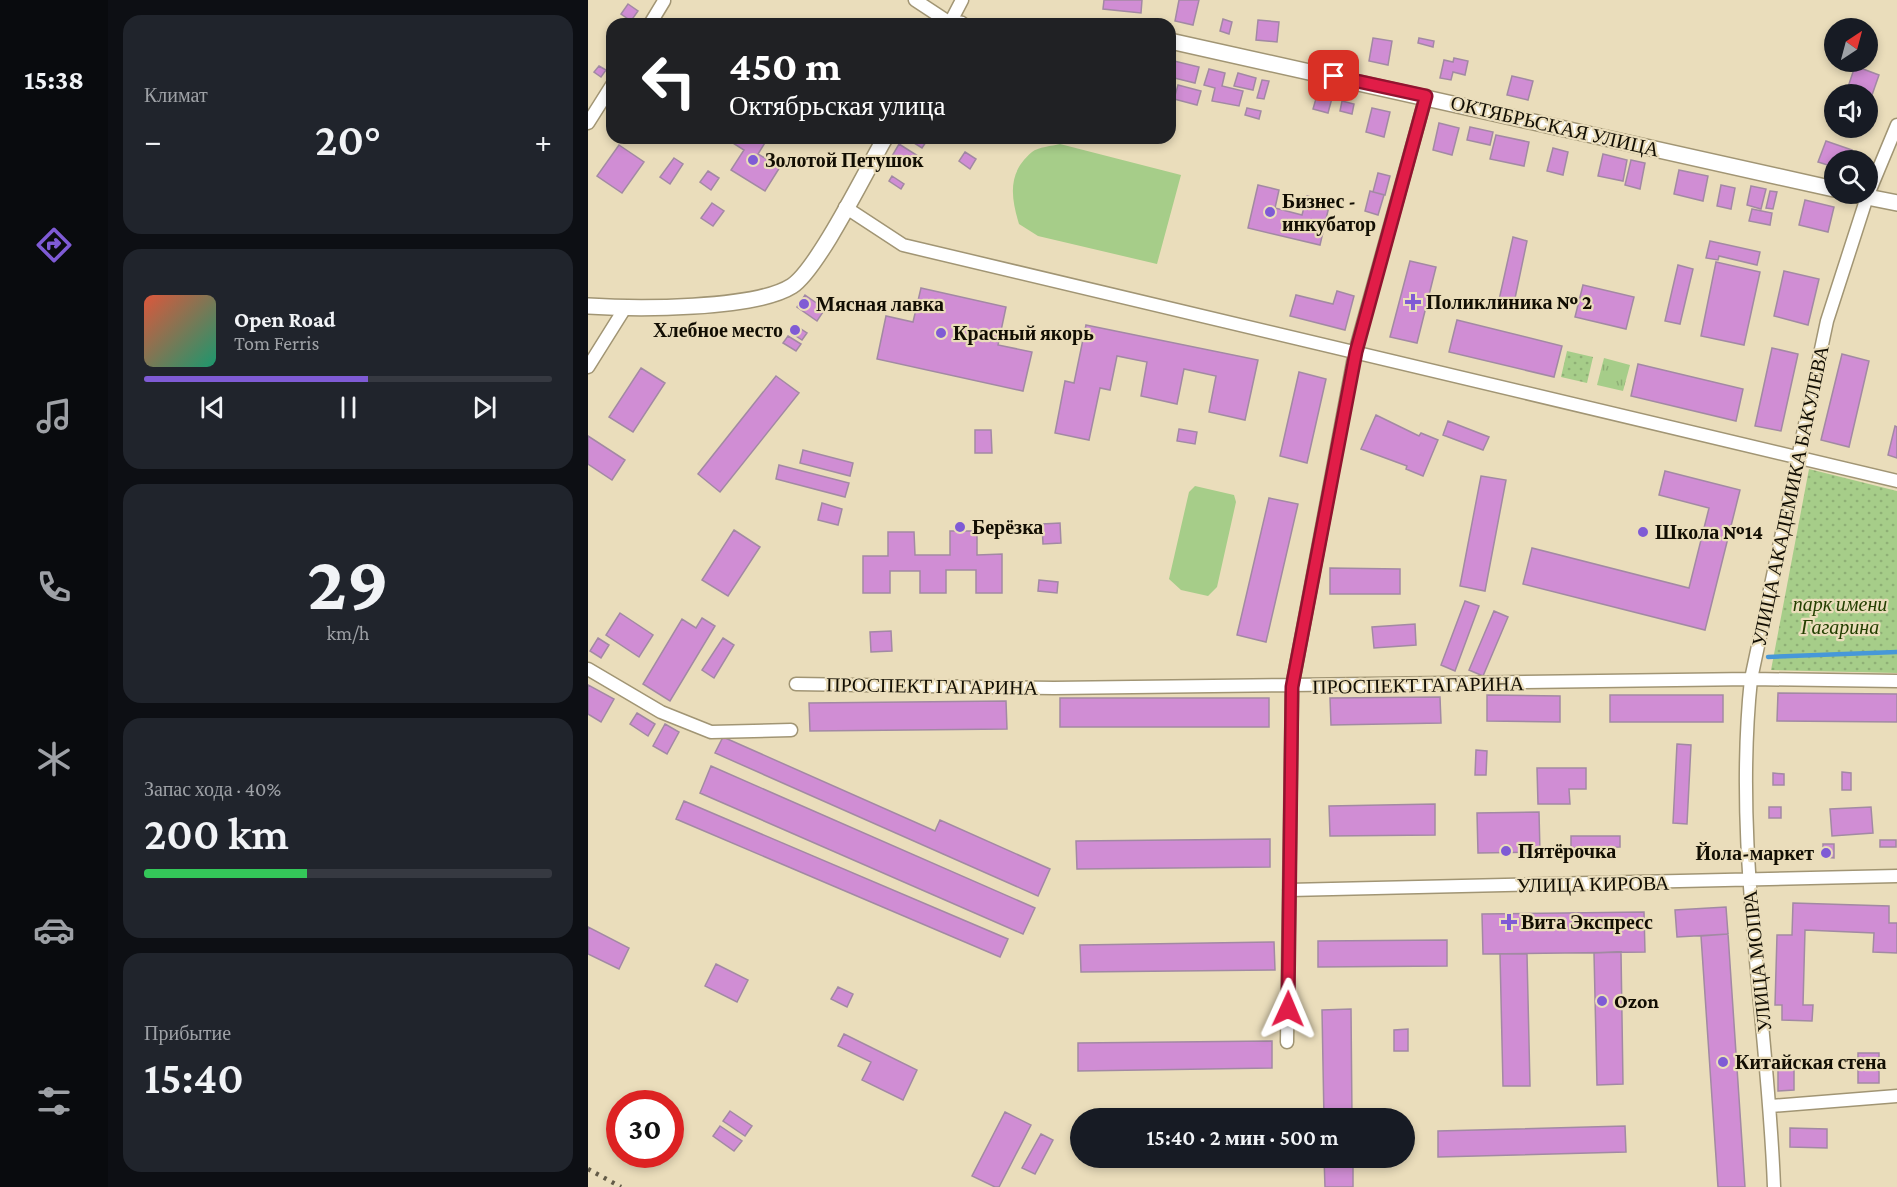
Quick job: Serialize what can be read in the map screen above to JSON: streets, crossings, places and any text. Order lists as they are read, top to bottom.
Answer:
{
  "streets": {
    "street": [
      "ОКТЯБРЬСКАЯ УЛИЦА",
      "УЛИЦА АКАДЕМИКА БАКУЛЕВА",
      "ПРОСПЕКТ ГАГАРИНА",
      "УЛИЦА КИРОВА",
      "УЛИЦА МОПРА"
    ]
  },
  "crossings": [
    ["УЛИЦА АКАДЕМИКА БАКУЛЕВА", "ПРОСПЕКТ ГАГАРИНА"],
    ["УЛИЦА АКАДЕМИКА БАКУЛЕВА", "УЛИЦА КИРОВА"],
    ["УЛИЦА АКАДЕМИКА БАКУЛЕВА", "УЛИЦА МОПРА"],
    ["УЛИЦА КИРОВА", "УЛИЦА МОПРА"]
  ],
  "parks": ["парк имени Гагарина"],
  "places": {
    "other": [
      "Золотой Петушок",
      "Бизнес - инкубатор",
      "Мясная лавка",
      "Хлебное место",
      "Красный якорь",
      "Берёзка",
      "Школа №14",
      "Пятёрочка",
      "Йола-маркет",
      "Ozon",
      "Китайская стена"
    ],
    "health": ["Поликлиника № 2", "Вита Экспресс"]
  },
  "north": "top right",
  "page": {
    "tabs": "15:38",
    "tile": [
      "Климат",
      ["29", "km/h"],
      ["Запас хода · 40%", "200 km"],
      ["Прибытие", "15:40"]
    ],
    "turn": ["450 m", "Октябрьская улица"],
    "heat": ["−", "20°", "+"],
    "song": ["Open Road", "Tom Ferris"],
    "limit": "30",
    "trip": "15:40 · 2 мин · 500 m"
  }
}
